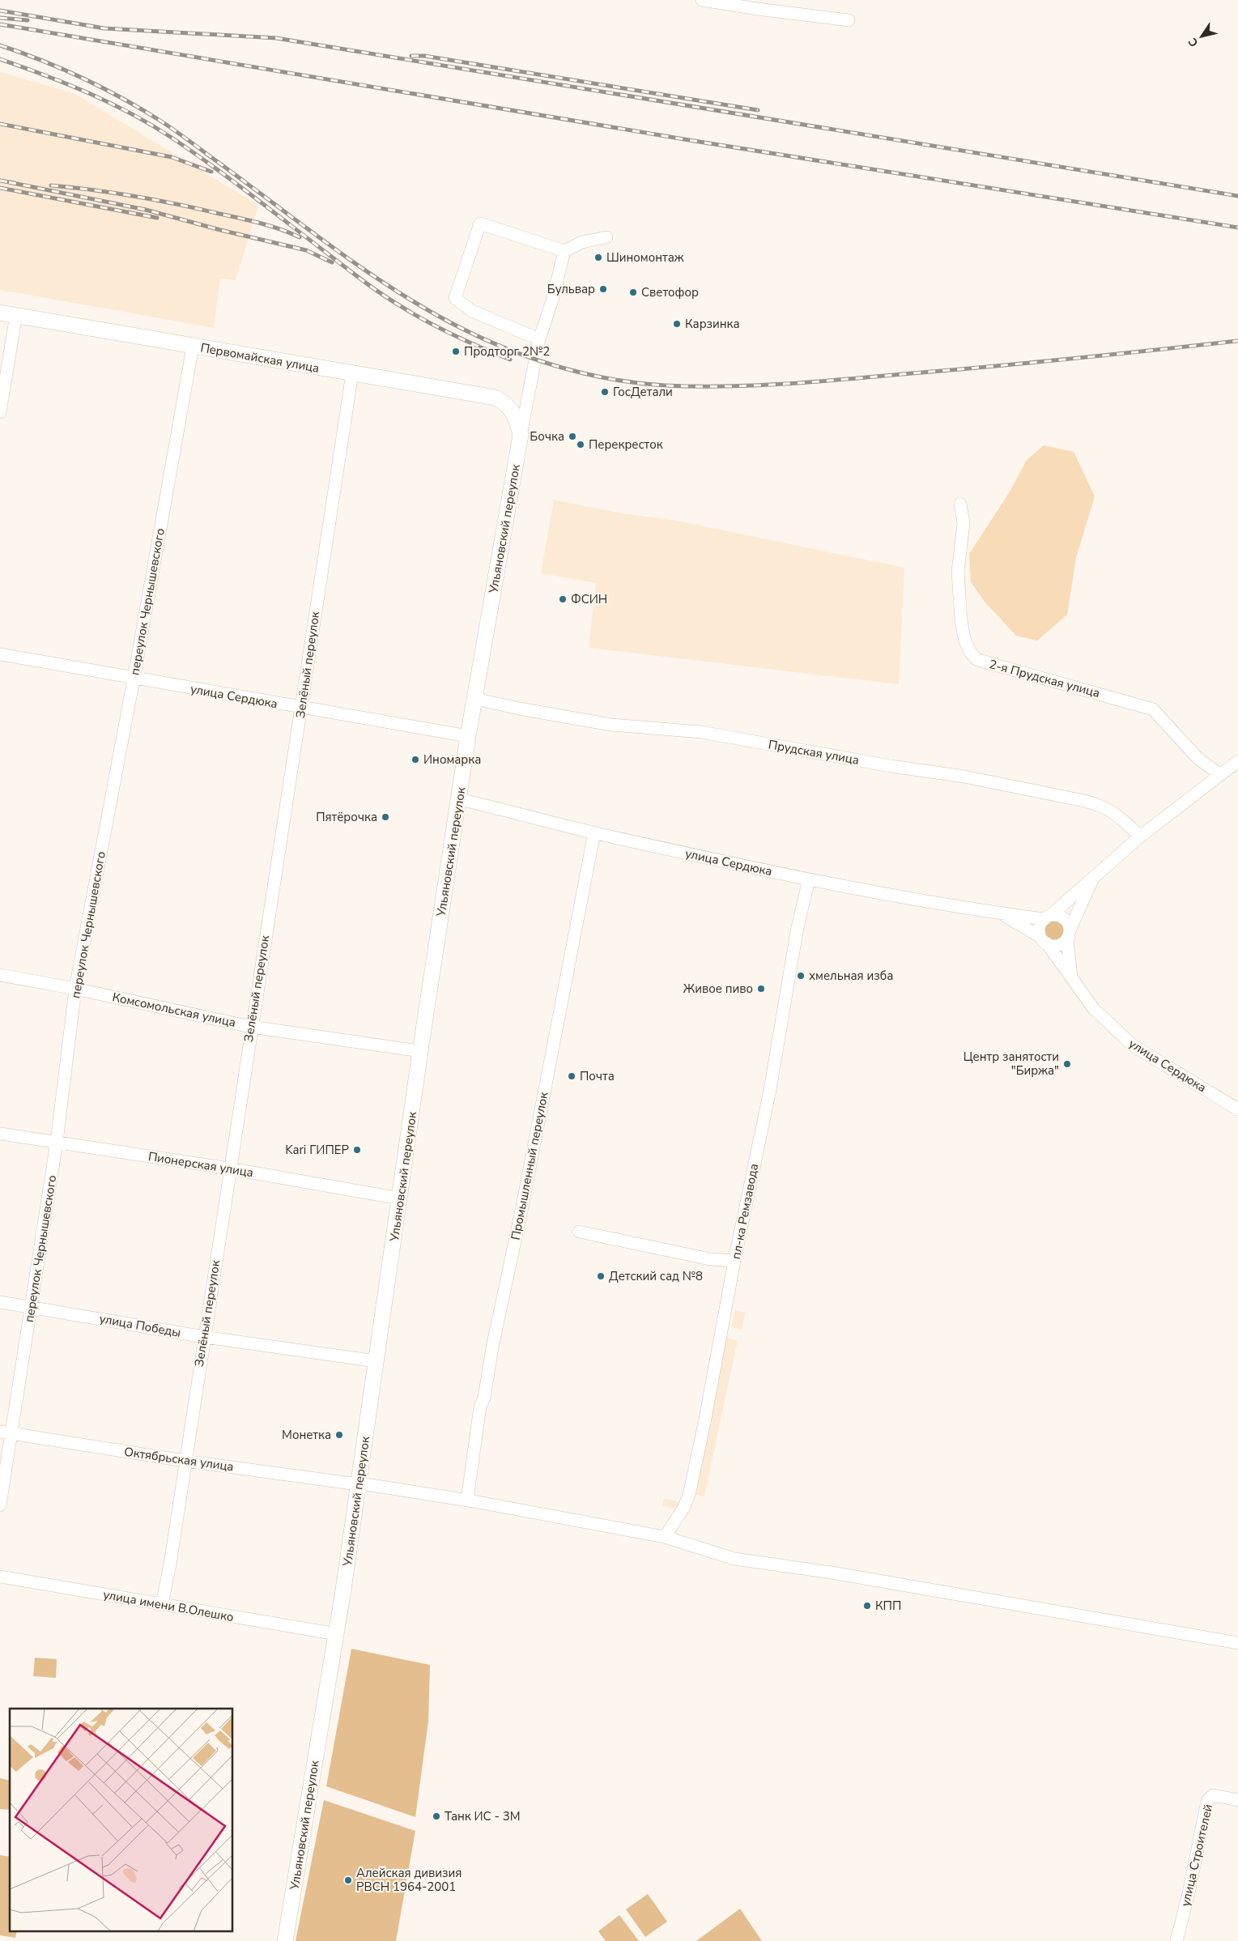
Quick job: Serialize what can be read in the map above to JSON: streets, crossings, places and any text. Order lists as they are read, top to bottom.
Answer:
{
  "streets": {
    "main road": ["Первомайская улица", "Ульяновский переулок"],
    "street": [
      "переулок Чернышевского",
      "Зелёный переулок",
      "2-я Прудская улица",
      "улица Сердюка",
      "Прудская улица",
      "Комсомольская улица",
      "Пионерская улица",
      "Промышленный переулок",
      "пл-ка Ремзавода",
      "улица Победы",
      "Октябрьская улица",
      "улица имени В.Олешко",
      "улица Строителей"
    ]
  },
  "crossings": [
    ["Первомайская улица", "Ульяновский переулок"],
    ["Первомайская улица", "переулок Чернышевского"],
    ["Первомайская улица", "Зелёный переулок"],
    ["Ульяновский переулок", "улица Сердюка"],
    ["Ульяновский переулок", "Прудская улица"],
    ["Ульяновский переулок", "Комсомольская улица"],
    ["Ульяновский переулок", "Пионерская улица"],
    ["Ульяновский переулок", "улица Победы"],
    ["Ульяновский переулок", "Октябрьская улица"],
    ["Ульяновский переулок", "улица имени В.Олешко"],
    ["переулок Чернышевского", "улица Сердюка"],
    ["переулок Чернышевского", "Комсомольская улица"],
    ["переулок Чернышевского", "Пионерская улица"],
    ["переулок Чернышевского", "улица Победы"],
    ["переулок Чернышевского", "Октябрьская улица"],
    ["Зелёный переулок", "улица Сердюка"],
    ["Зелёный переулок", "Комсомольская улица"],
    ["Зелёный переулок", "Пионерская улица"],
    ["Зелёный переулок", "улица Победы"],
    ["Зелёный переулок", "Октябрьская улица"],
    ["Зелёный переулок", "улица имени В.Олешко"],
    ["улица Сердюка", "Промышленный переулок"],
    ["улица Сердюка", "пл-ка Ремзавода"],
    ["Промышленный переулок", "Октябрьская улица"],
    ["пл-ка Ремзавода", "Октябрьская улица"]
  ],
  "places": [
    "Шиномонтаж",
    "Бульвар",
    "Светофор",
    "Карзинка",
    "Продторг 2№2",
    "ГосДетали",
    "Бочка",
    "Перекресток",
    "ФСИН",
    "Иномарка",
    "Пятёрочка",
    "хмельная изба",
    "Живое пиво",
    "Центр занятости \"Биржа\"",
    "Почта",
    "Kari ГИПЕР",
    "Детский сад №8",
    "Монетка",
    "КПП",
    "Танк ИС - 3М",
    "Алейская дивизия РВСН 1964-2001"
  ],
  "north": "bottom left"
}
